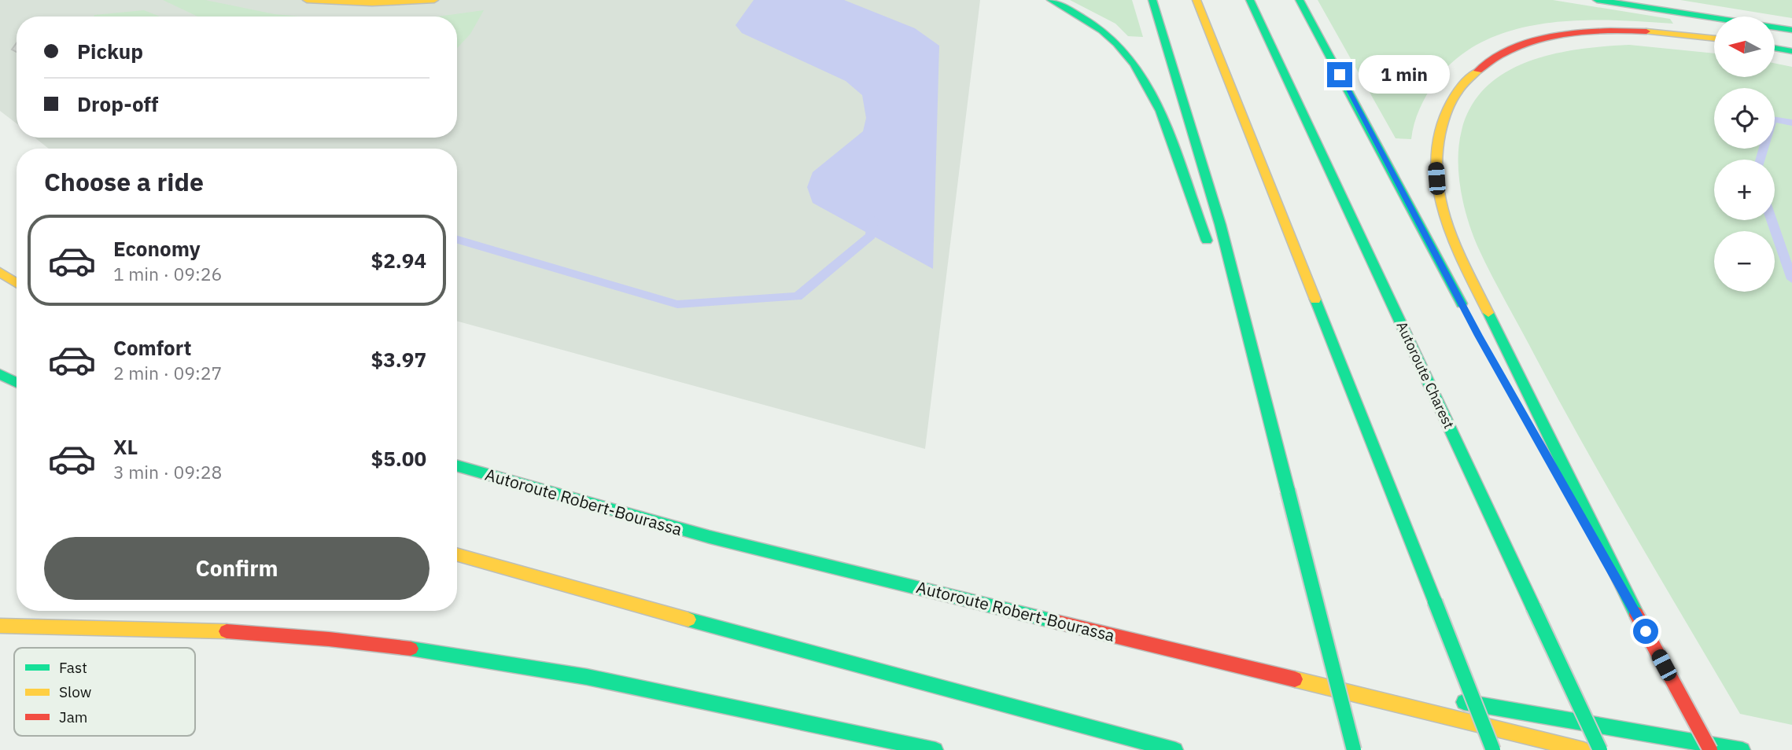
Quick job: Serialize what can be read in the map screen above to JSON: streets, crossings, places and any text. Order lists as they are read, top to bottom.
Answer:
{
  "streets": {
    "main road": ["Autoroute Charest", "Autoroute Robert-Bourassa"]
  },
  "legend": ["Fast", "Slow", "Jam"],
  "north": "left",
  "page": {
    "map_buttons": ["+", "−"],
    "banner": ["Pickup", "Drop-off"],
    "bubble": "1 min",
    "heading": "Choose a ride",
    "list": [
      {
        "name": "Economy",
        "note": "1 min · 09:26",
        "value": "$2.94"
      },
      {
        "name": "Comfort",
        "note": "2 min · 09:27",
        "value": "$3.97"
      },
      {
        "name": "XL",
        "note": "3 min · 09:28",
        "value": "$5.00"
      }
    ],
    "buttons": "Confirm"
  }
}
